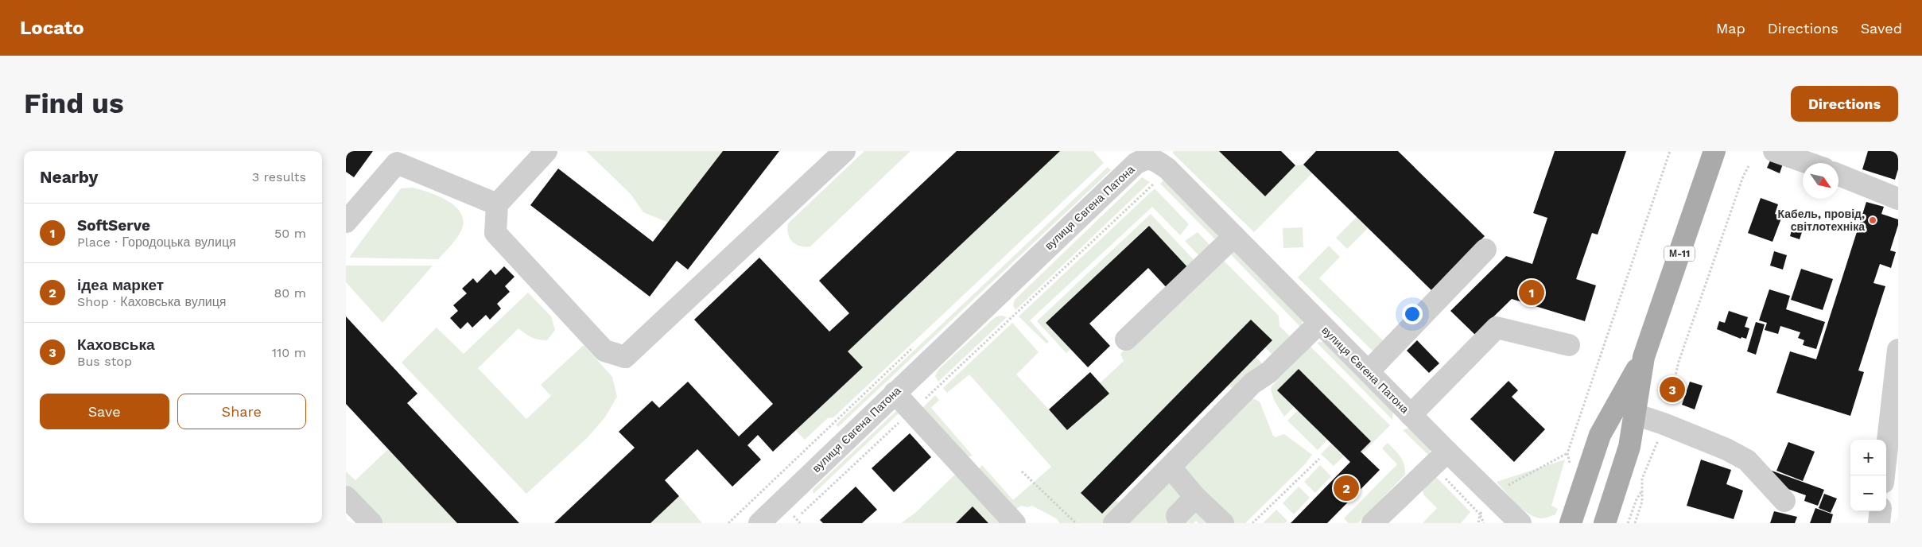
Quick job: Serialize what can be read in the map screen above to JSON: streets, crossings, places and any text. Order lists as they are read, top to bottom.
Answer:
{
  "streets": {
    "main road": ["М-11"],
    "street": ["вулиця Євгена Патона"]
  },
  "places": ["Кабель, провід, світлотехніка"],
  "north": "bottom right",
  "page": {
    "header": "Locato",
    "nav": ["Map", "Directions", "Saved"],
    "buttons": [
      "Directions",
      ["Save", "Share"]
    ],
    "title": "Find us",
    "heading": ["Nearby", "3 results"],
    "list": [
      {
        "mark": "1",
        "name": "SoftServe",
        "note": "Place · Городоцька вулиця",
        "value": "50 m"
      },
      {
        "mark": "2",
        "name": "ідеа маркет",
        "note": "Shop · Каховська вулиця",
        "value": "80 m"
      },
      {
        "mark": "3",
        "name": "Каховська",
        "note": "Bus stop",
        "value": "110 m"
      }
    ],
    "pins": ["1", "3", "2"],
    "map_buttons": ["+", "−"]
  }
}
